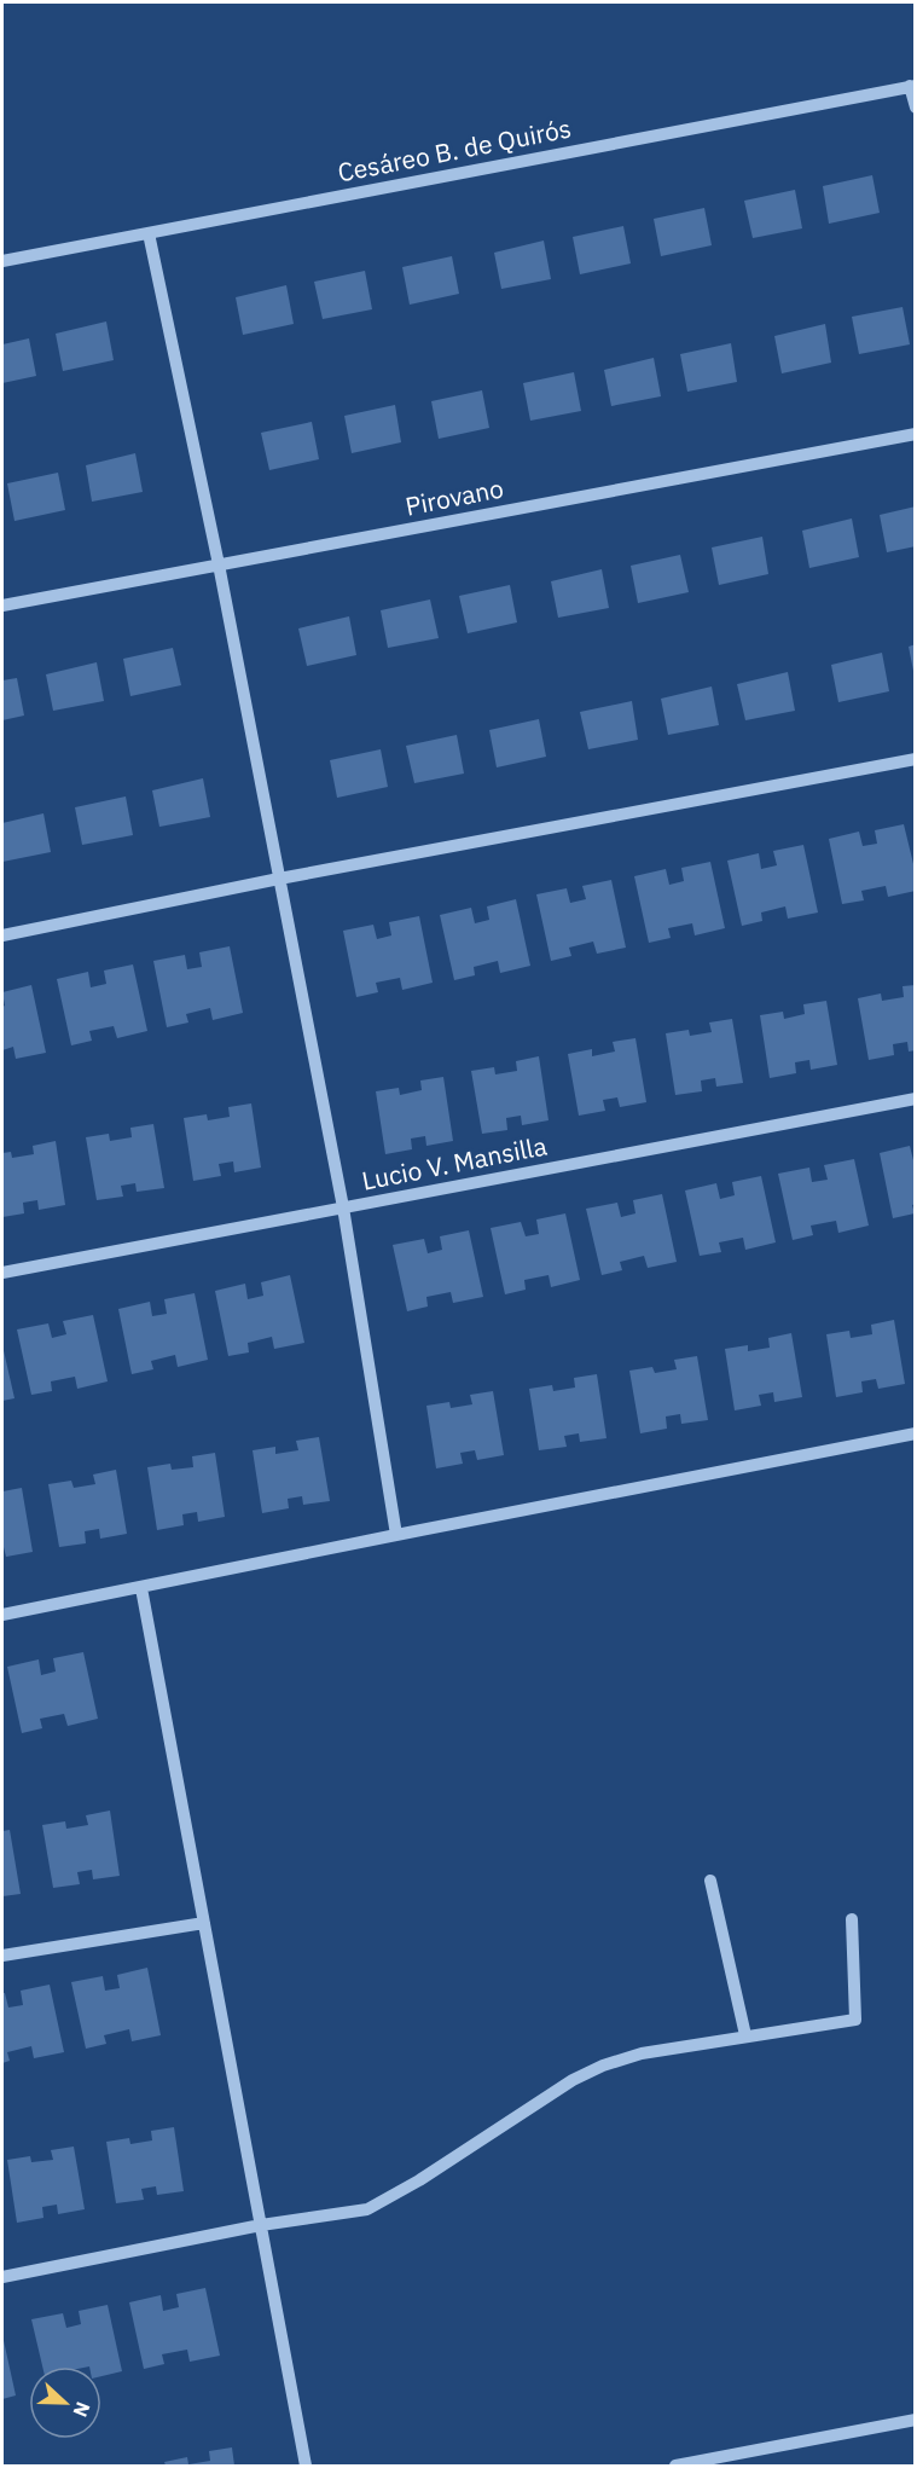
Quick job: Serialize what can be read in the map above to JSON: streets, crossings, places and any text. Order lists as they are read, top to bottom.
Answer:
{
  "streets": {
    "street": ["Cesáreo B. de Quirós", "Pirovano", "Lucio V. Mansilla"]
  },
  "north": "right"
}
